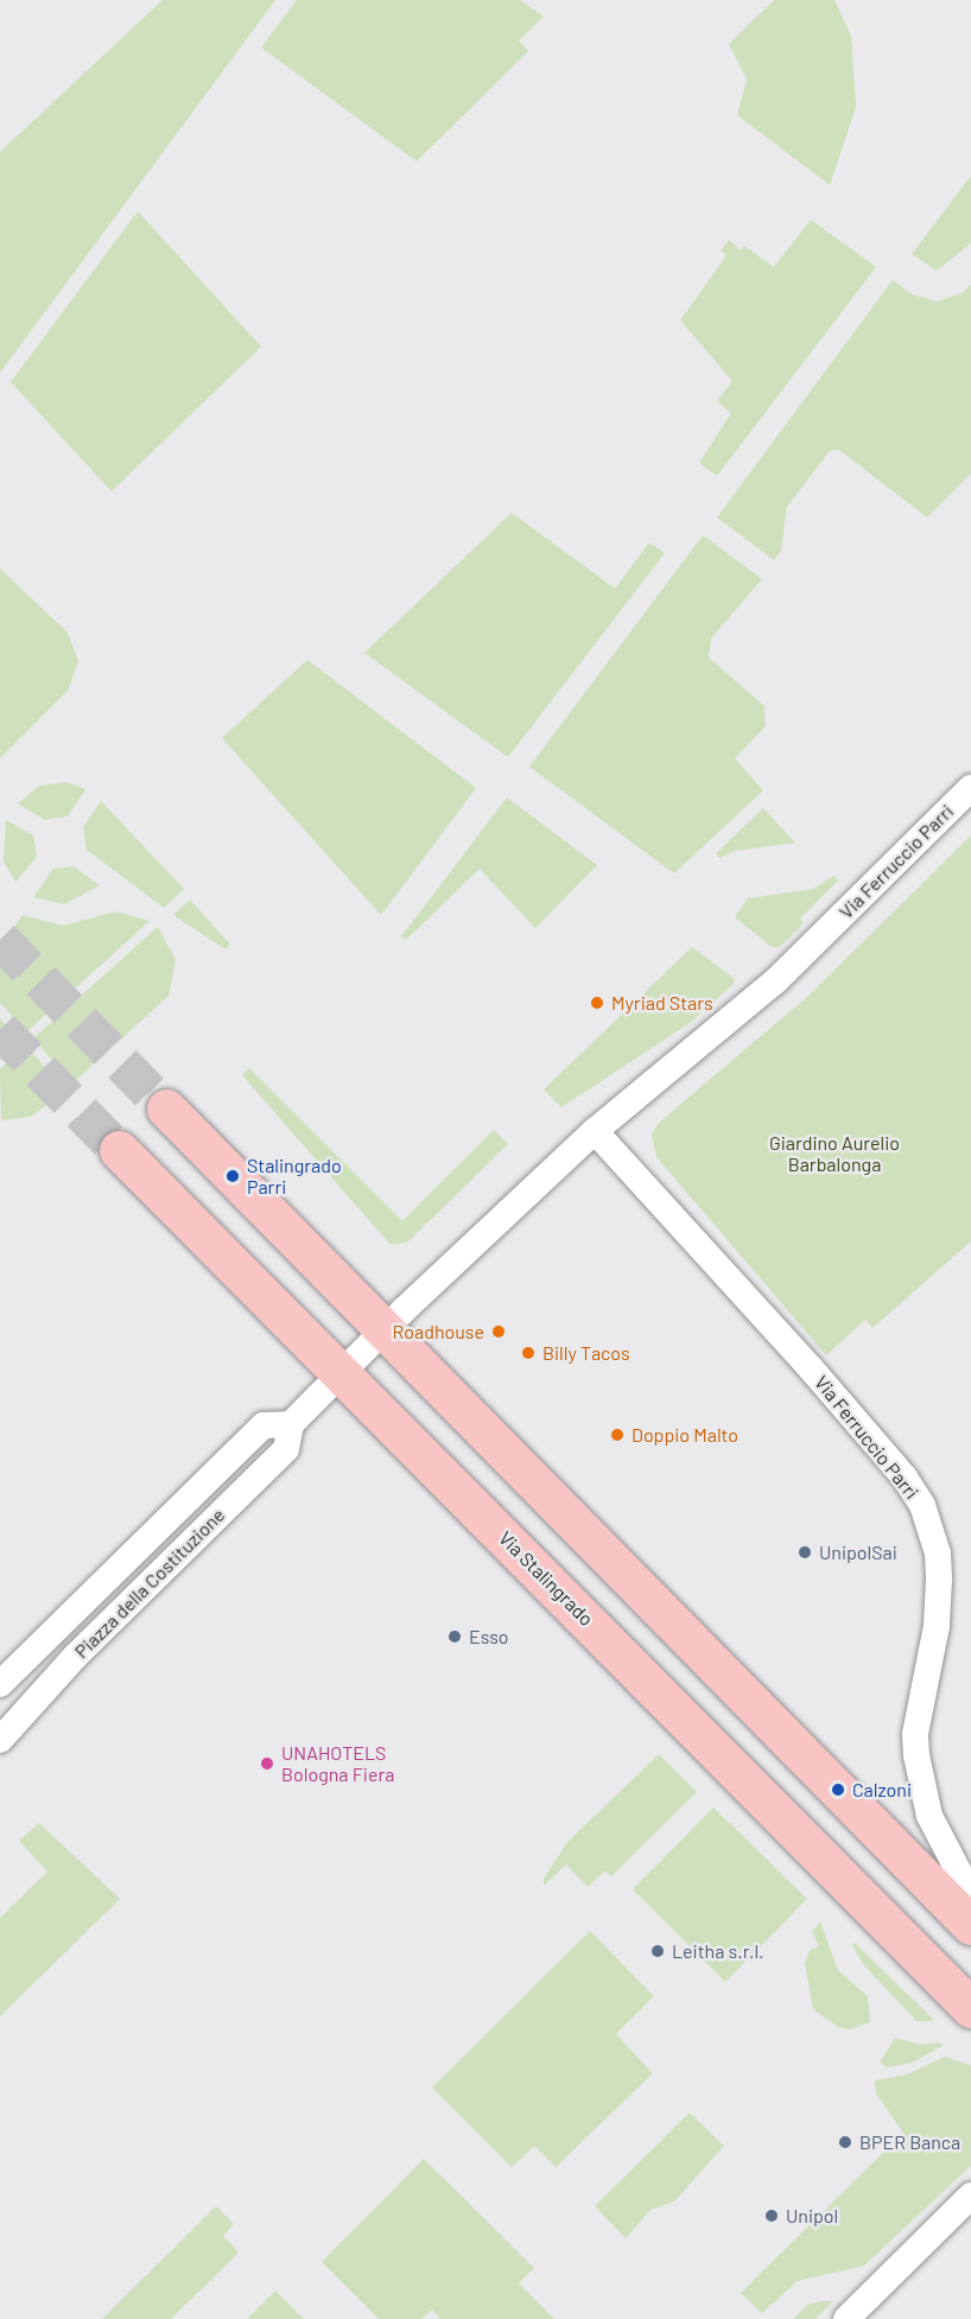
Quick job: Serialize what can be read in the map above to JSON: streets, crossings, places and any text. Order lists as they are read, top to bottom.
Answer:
{
  "streets": {
    "main road": ["Via Stalingrado"],
    "street": ["Via Ferruccio Parri", "Piazza della Costituzione"]
  },
  "crossings": [
    ["Via Ferruccio Parri", "Piazza della Costituzione"],
    ["Via Stalingrado", "Piazza della Costituzione"]
  ],
  "parks": ["Giardino Aurelio Barbalonga"],
  "places": [
    "Myriad Stars",
    "Stalingrado Parri",
    "Roadhouse",
    "Billy Tacos",
    "Doppio Malto",
    "UnipolSai",
    "Esso",
    "UNAHOTELS Bologna Fiera",
    "Calzoni",
    "Leitha s.r.l.",
    "BPER Banca",
    "Unipol"
  ]
}
